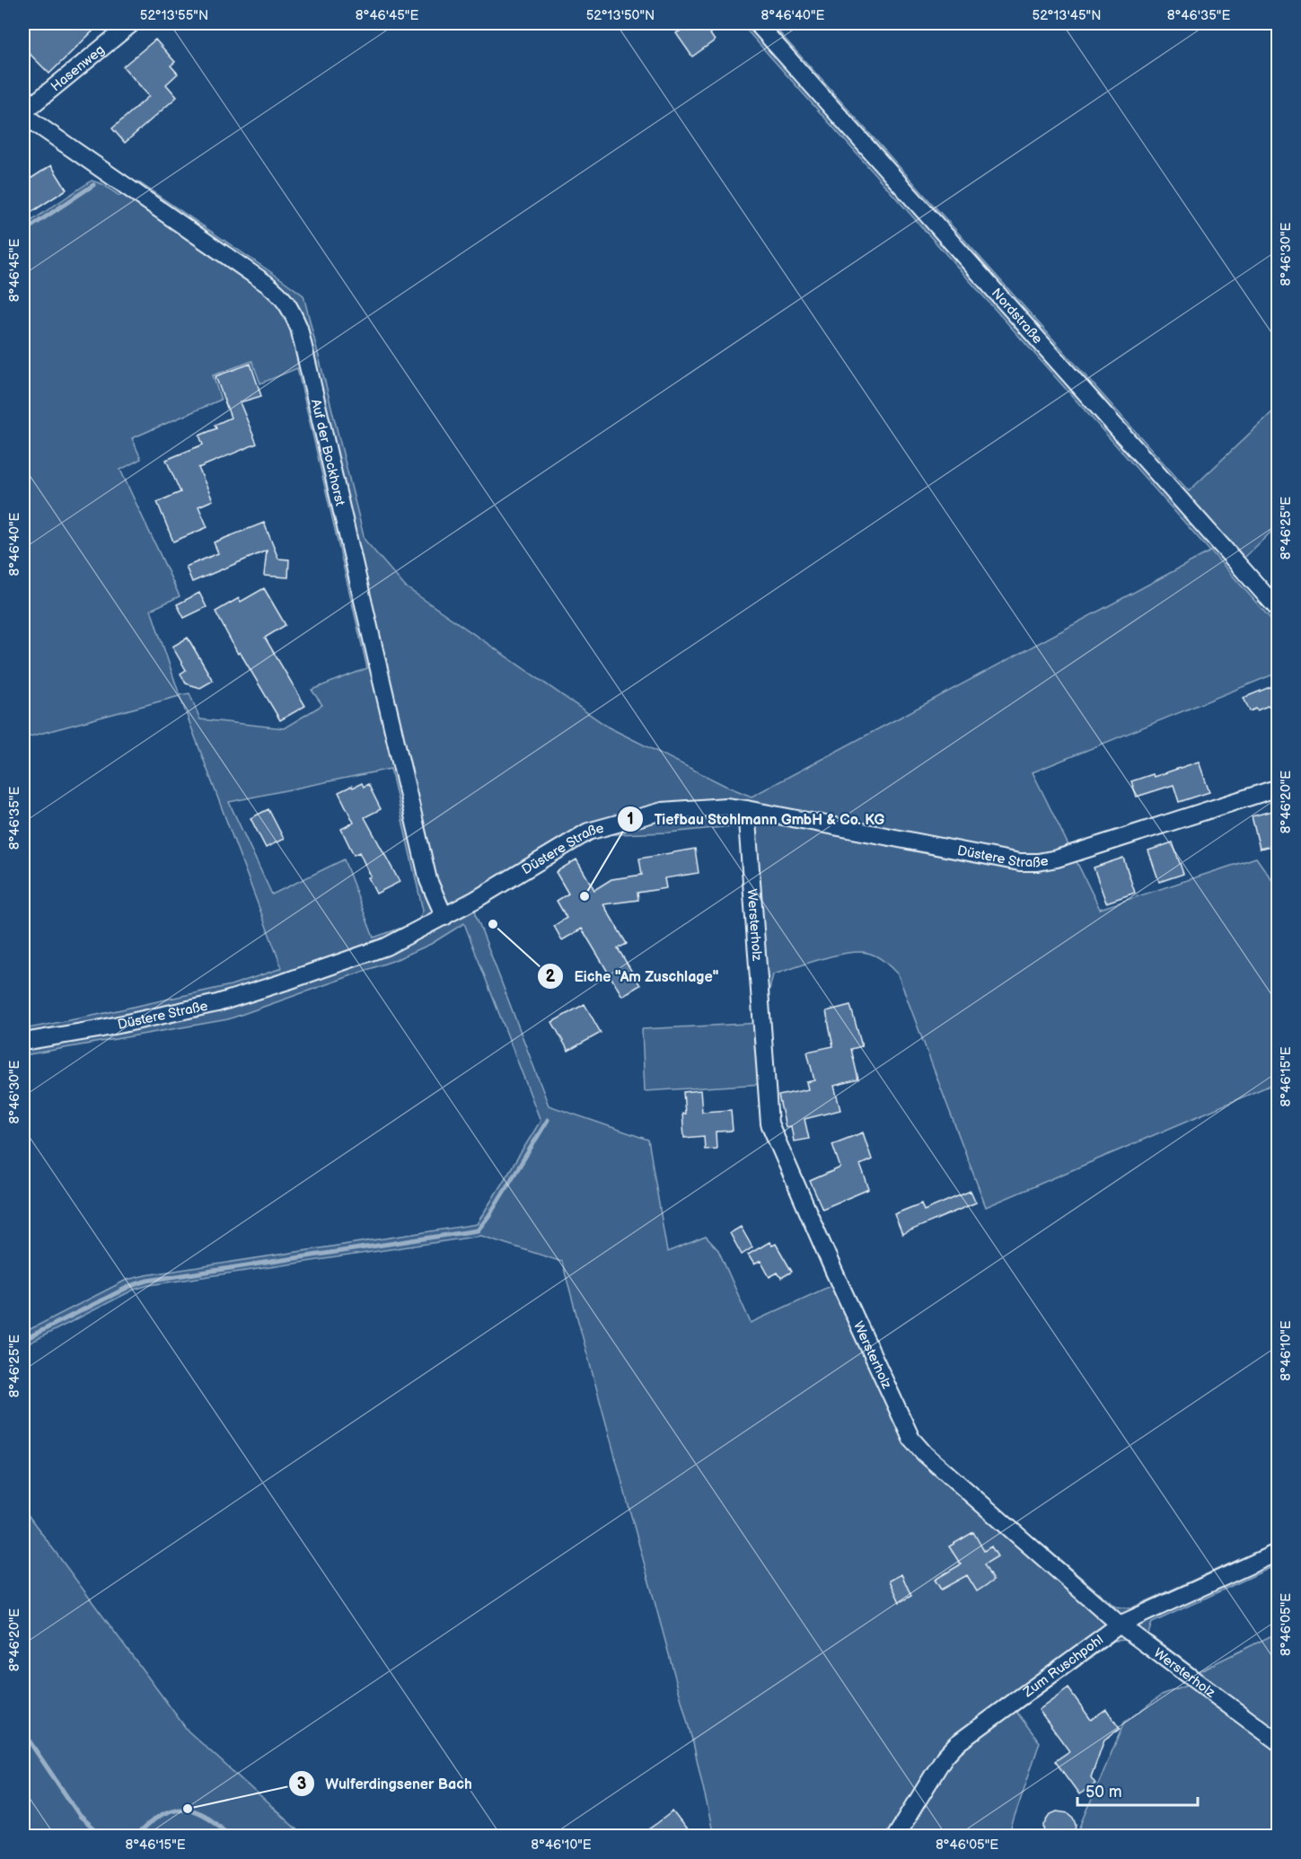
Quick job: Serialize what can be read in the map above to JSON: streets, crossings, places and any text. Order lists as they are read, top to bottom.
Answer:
{
  "streets": {
    "street": [
      "Hasenweg",
      "Nordstraße",
      "Auf der Bockhorst",
      "Düstere Straße",
      "Wersterholz",
      "Zum Ruschpohl"
    ]
  },
  "crossings": [
    ["Hasenweg", "Auf der Bockhorst"],
    ["Auf der Bockhorst", "Düstere Straße"],
    ["Düstere Straße", "Wersterholz"],
    ["Wersterholz", "Zum Ruschpohl"]
  ],
  "places": ["Tiefbau Stohlmann GmbH & Co. KG", "Eiche \"Am Zuschlage\"", "Wulferdingsener Bach"],
  "scale_bar": "50 m",
  "coordinates": [
    "52°13'55\"N",
    "8°46'45\"E",
    "52°13'50\"N",
    "8°46'40\"E",
    "52°13'45\"N",
    "8°46'35\"E",
    "8°46'30\"E",
    "8°46'25\"E",
    "8°46'20\"E",
    "8°46'15\"E",
    "8°46'10\"E",
    "8°46'05\"E"
  ]
}
